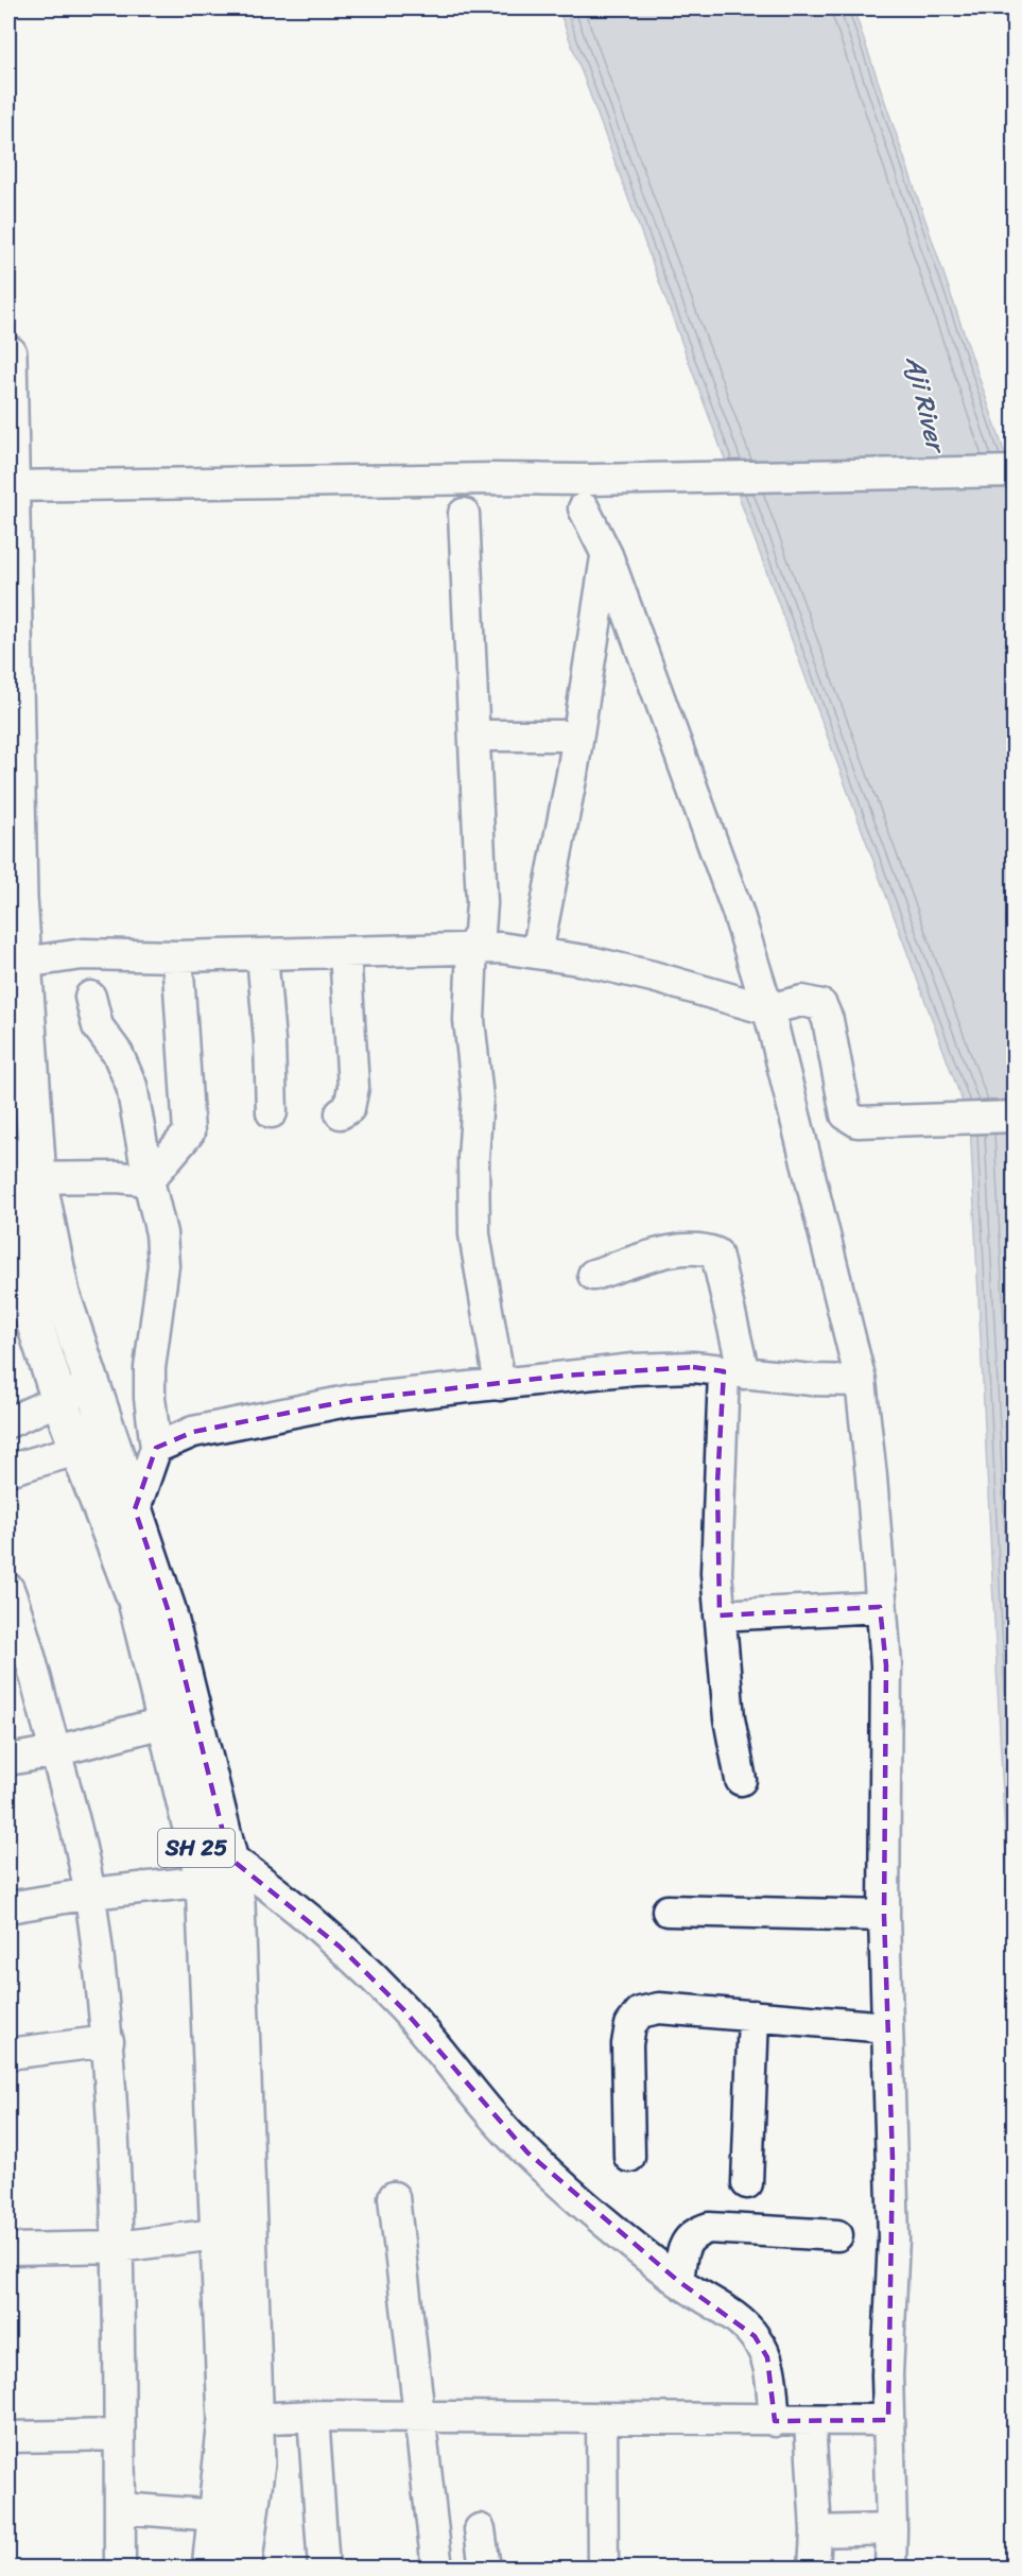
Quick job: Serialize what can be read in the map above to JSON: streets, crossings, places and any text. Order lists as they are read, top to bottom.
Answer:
{
  "streets": {
    "main road": ["SH 25"]
  },
  "water": ["Aji River"]
}
